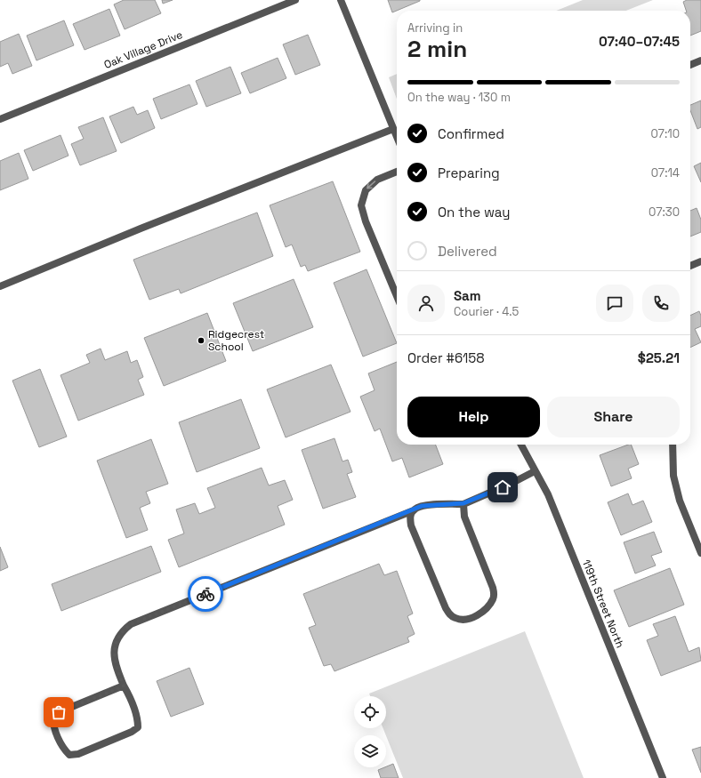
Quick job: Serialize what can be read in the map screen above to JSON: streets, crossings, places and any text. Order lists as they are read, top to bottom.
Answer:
{
  "streets": {
    "street": ["Oak Village Drive", "119th Street North"]
  },
  "places": ["Ridgecrest School"],
  "page": {
    "heading": ["2 min", "Arriving in", "07:40–07:45"],
    "panel": [
      "Sam",
      "Courier · 4.5",
      "Order #6158",
      "$25.21"
    ],
    "bar": "On the way · 130 m",
    "list": [
      ["Confirmed", "07:10"],
      ["Preparing", "07:14"],
      ["On the way", "07:30"],
      "Delivered"
    ],
    "buttons": ["Help", "Share"]
  }
}
